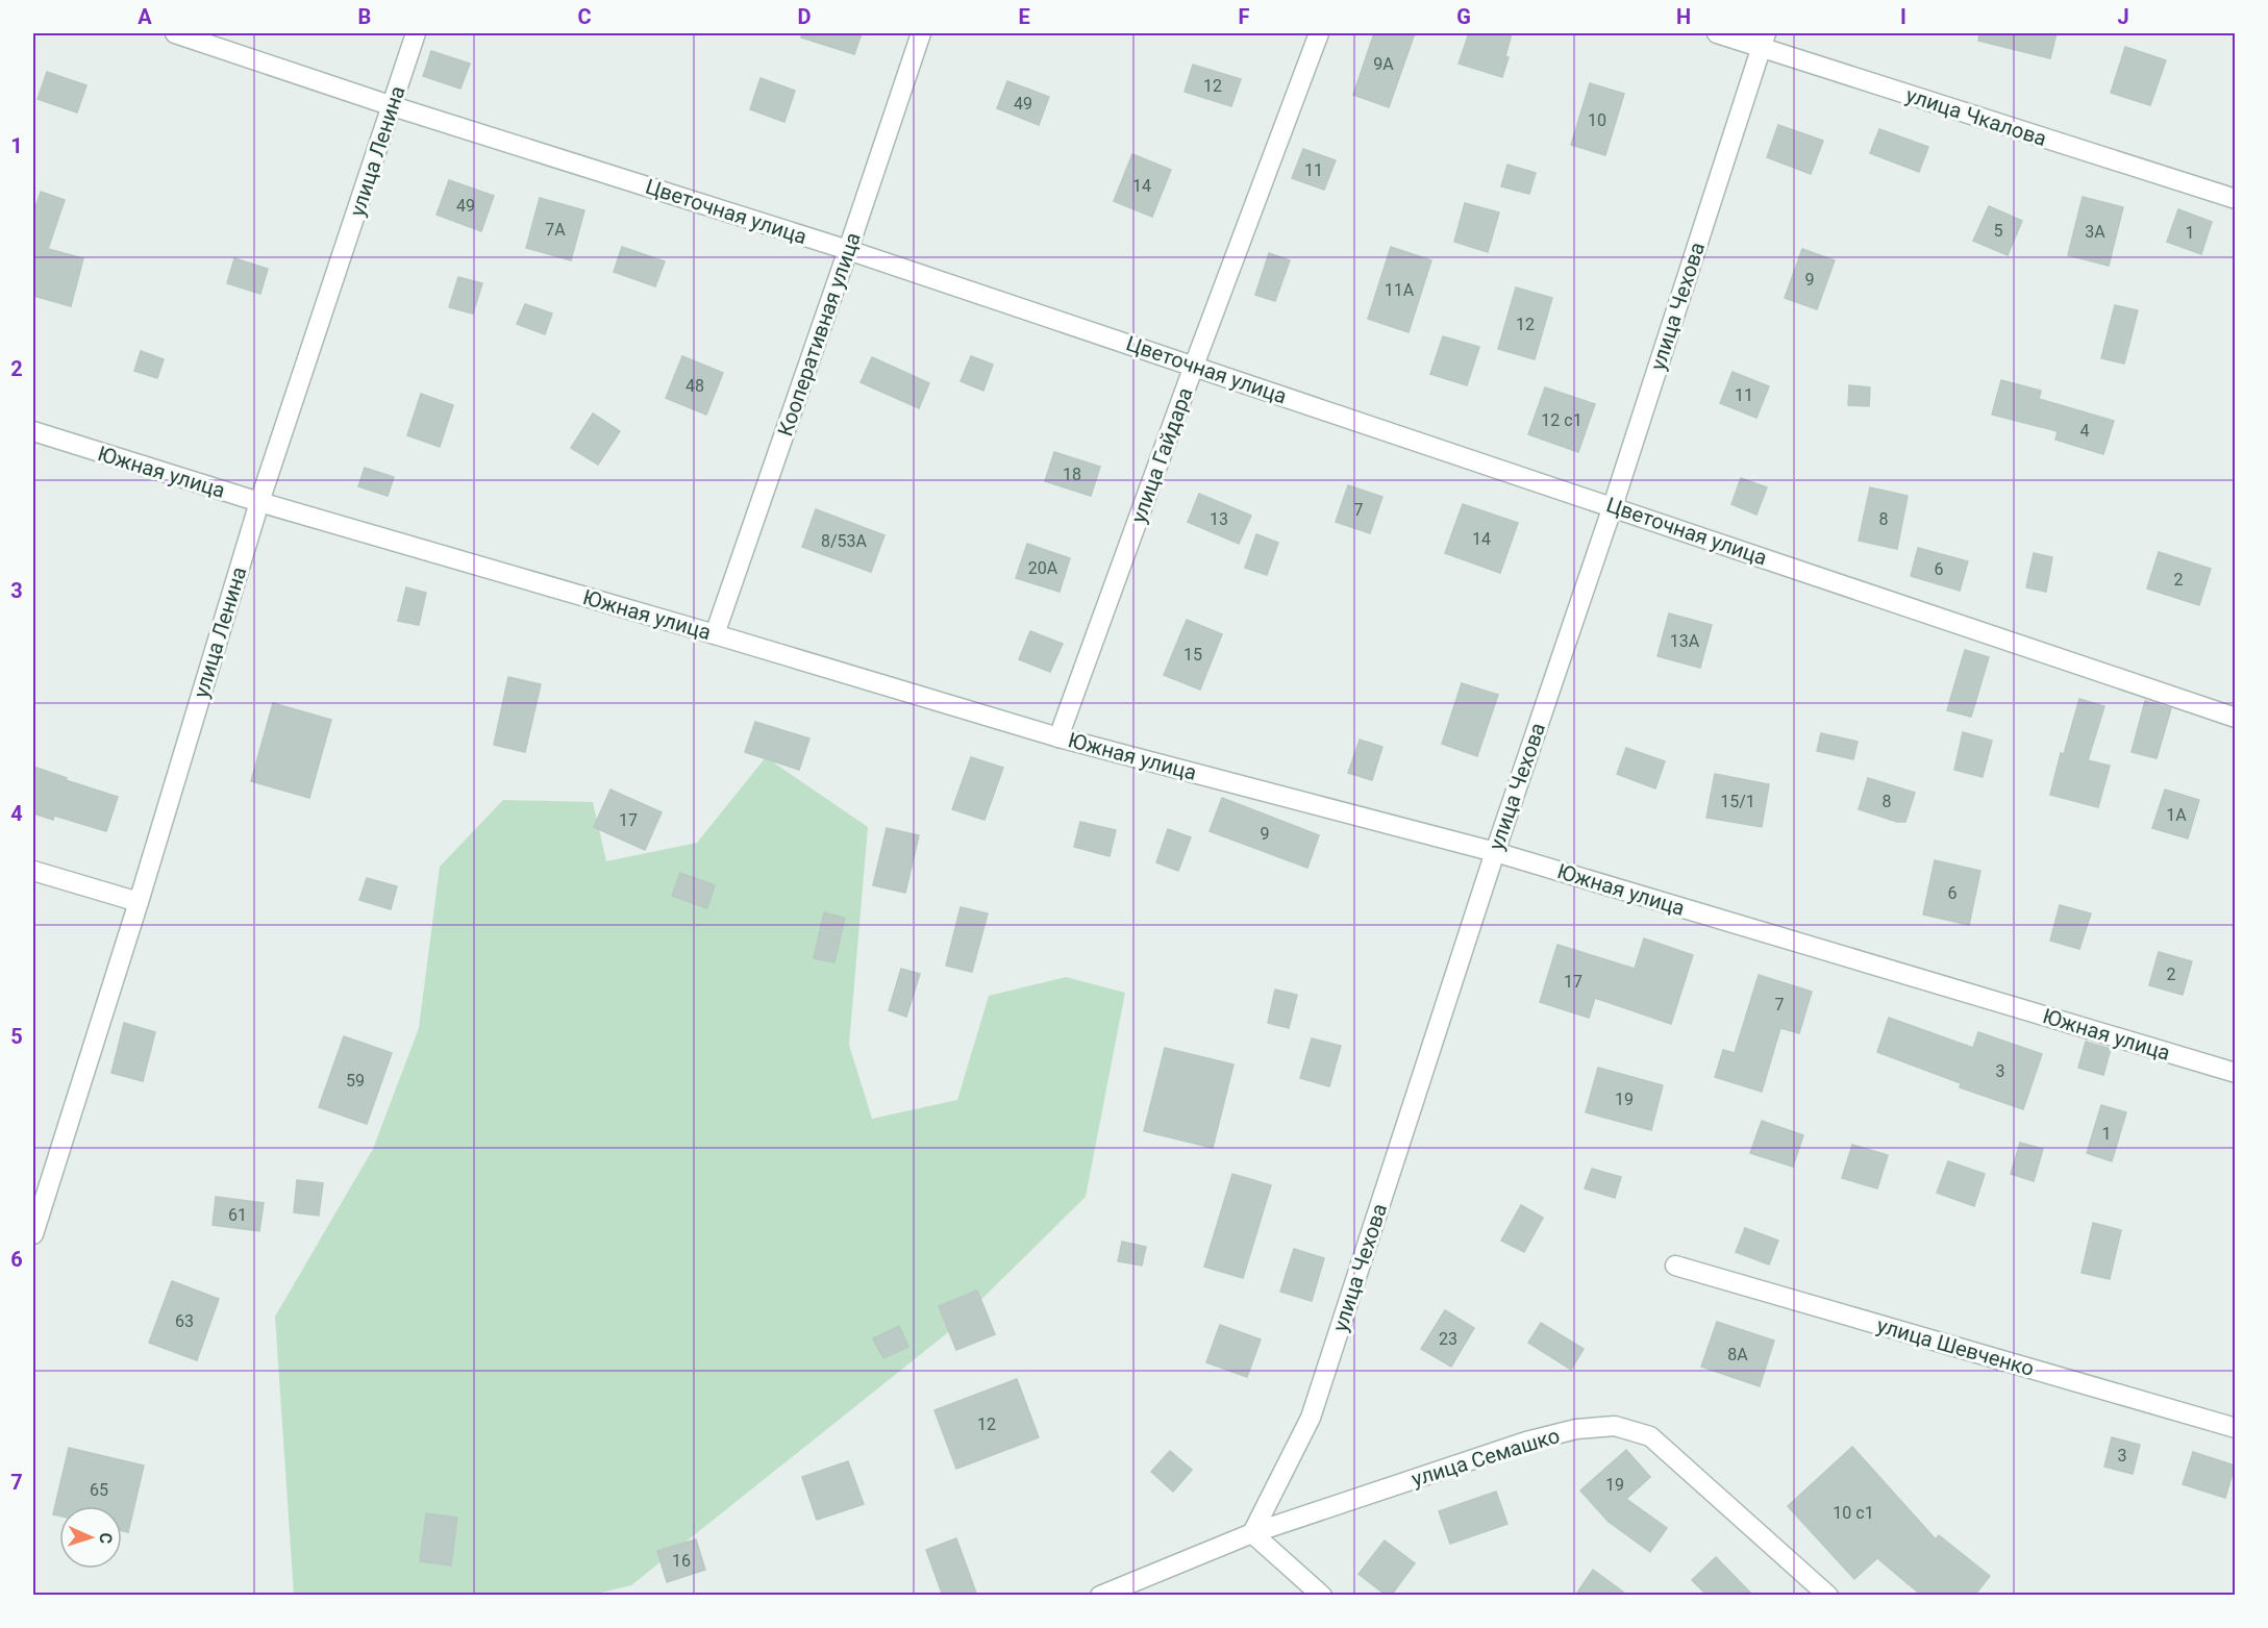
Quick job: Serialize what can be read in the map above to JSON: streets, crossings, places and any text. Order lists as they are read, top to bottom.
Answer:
{
  "streets": {
    "street": [
      "улица Чкалова",
      "улица Ленина",
      "Цветочная улица",
      "улица Чехова",
      "Кооперативная улица",
      "улица Гайдара",
      "Южная улица",
      "улица Шевченко",
      "улица Семашко"
    ]
  },
  "crossings": [
    ["улица Чкалова", "улица Чехова"],
    ["улица Ленина", "Цветочная улица"],
    ["улица Ленина", "Южная улица"],
    ["Цветочная улица", "улица Чехова"],
    ["Цветочная улица", "Кооперативная улица"],
    ["Цветочная улица", "улица Гайдара"],
    ["улица Чехова", "Южная улица"],
    ["улица Чехова", "улица Семашко"],
    ["Кооперативная улица", "Южная улица"],
    ["улица Гайдара", "Южная улица"]
  ],
  "house_numbers": [
    "9А",
    "12",
    "49",
    "10",
    "11",
    "14",
    "49",
    "7А",
    "5",
    "3А",
    "1",
    "9",
    "11А",
    "12",
    "48",
    "11",
    "12 с1",
    "4",
    "18",
    "7",
    "13",
    "8",
    "14",
    "8/53А",
    "20А",
    "6",
    "2",
    "13А",
    "15",
    "15/1",
    "8",
    "1А",
    "17",
    "9",
    "6",
    "2",
    "17",
    "7",
    "3",
    "59",
    "19",
    "1",
    "61",
    "63",
    "23",
    "8А",
    "12",
    "3",
    "19",
    "65",
    "10 с1",
    "16"
  ],
  "north": "right",
  "grid": {
    "columns": [
      "A",
      "B",
      "C",
      "D",
      "E",
      "F",
      "G",
      "H",
      "I",
      "J"
    ],
    "rows": [
      "1",
      "2",
      "3",
      "4",
      "5",
      "6",
      "7"
    ]
  }
}
